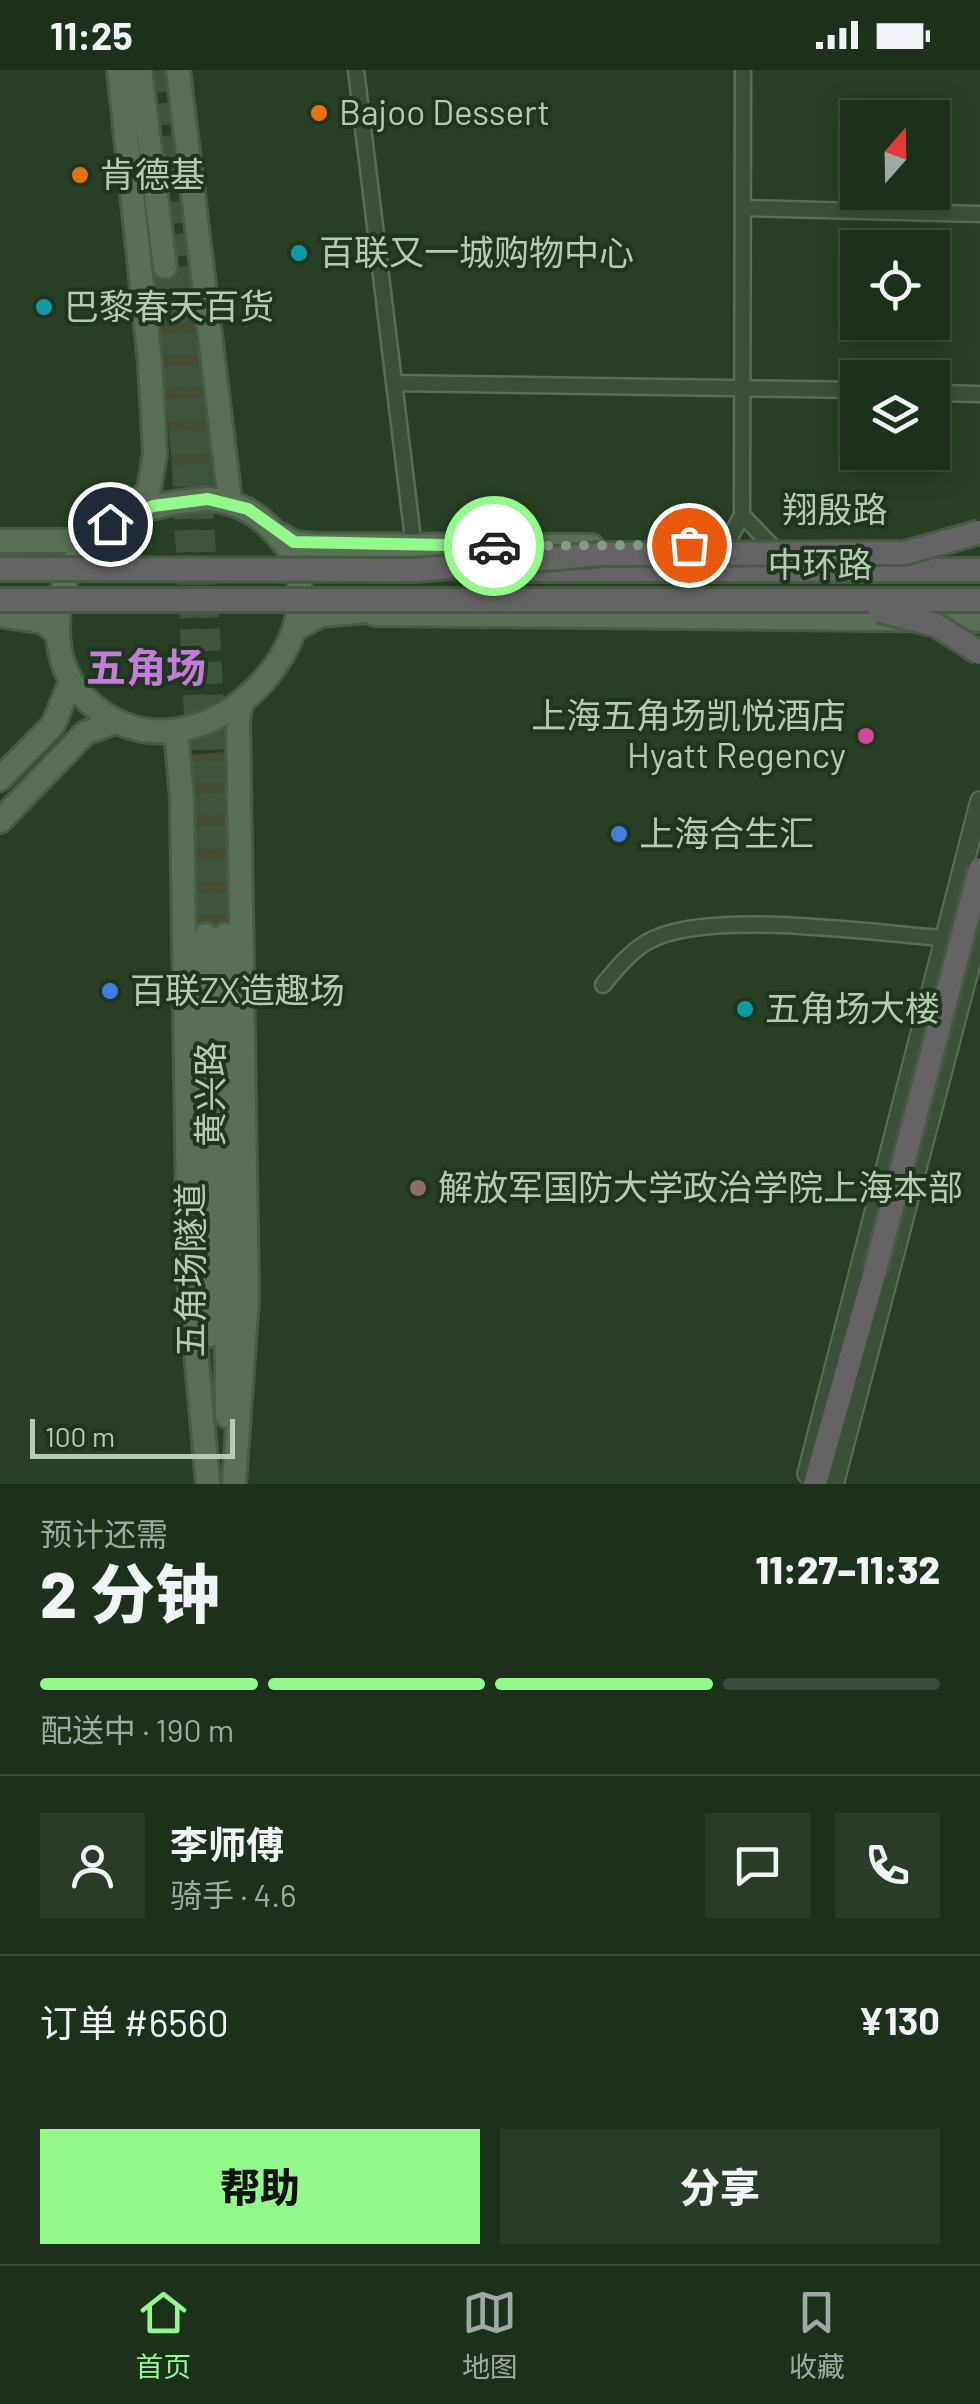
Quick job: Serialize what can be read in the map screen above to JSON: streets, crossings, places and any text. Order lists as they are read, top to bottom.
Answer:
{
  "streets": {
    "highway": ["中环路"],
    "main road": ["翔殷路", "黄兴路", "五角场隧道"]
  },
  "crossings": [
    ["翔殷路", "中环路"],
    ["翔殷路", "黄兴路"],
    ["黄兴路", "五角场隧道"]
  ],
  "districts": ["五角场"],
  "places": [
    "Bajoo Dessert",
    "肯德基",
    "百联又一城购物中心",
    "巴黎春天百货",
    "上海五角场凯悦酒店 Hyatt Regency",
    "上海合生汇",
    "百联ZX造趣场",
    "五角场大楼",
    "解放军国防大学政治学院上海本部"
  ],
  "scale_bar": "100 m",
  "north": "top",
  "page": {
    "status": "11:25",
    "scale": "100 m",
    "heading": ["2 分钟", "预计还需", "11:27–11:32"],
    "panel": [
      "李师傅",
      "骑手 · 4.6",
      "订单 #6560",
      "¥130"
    ],
    "bar": "配送中 · 190 m",
    "buttons": ["帮助", "分享"],
    "tabs": ["首页", "地图", "收藏"]
  }
}
